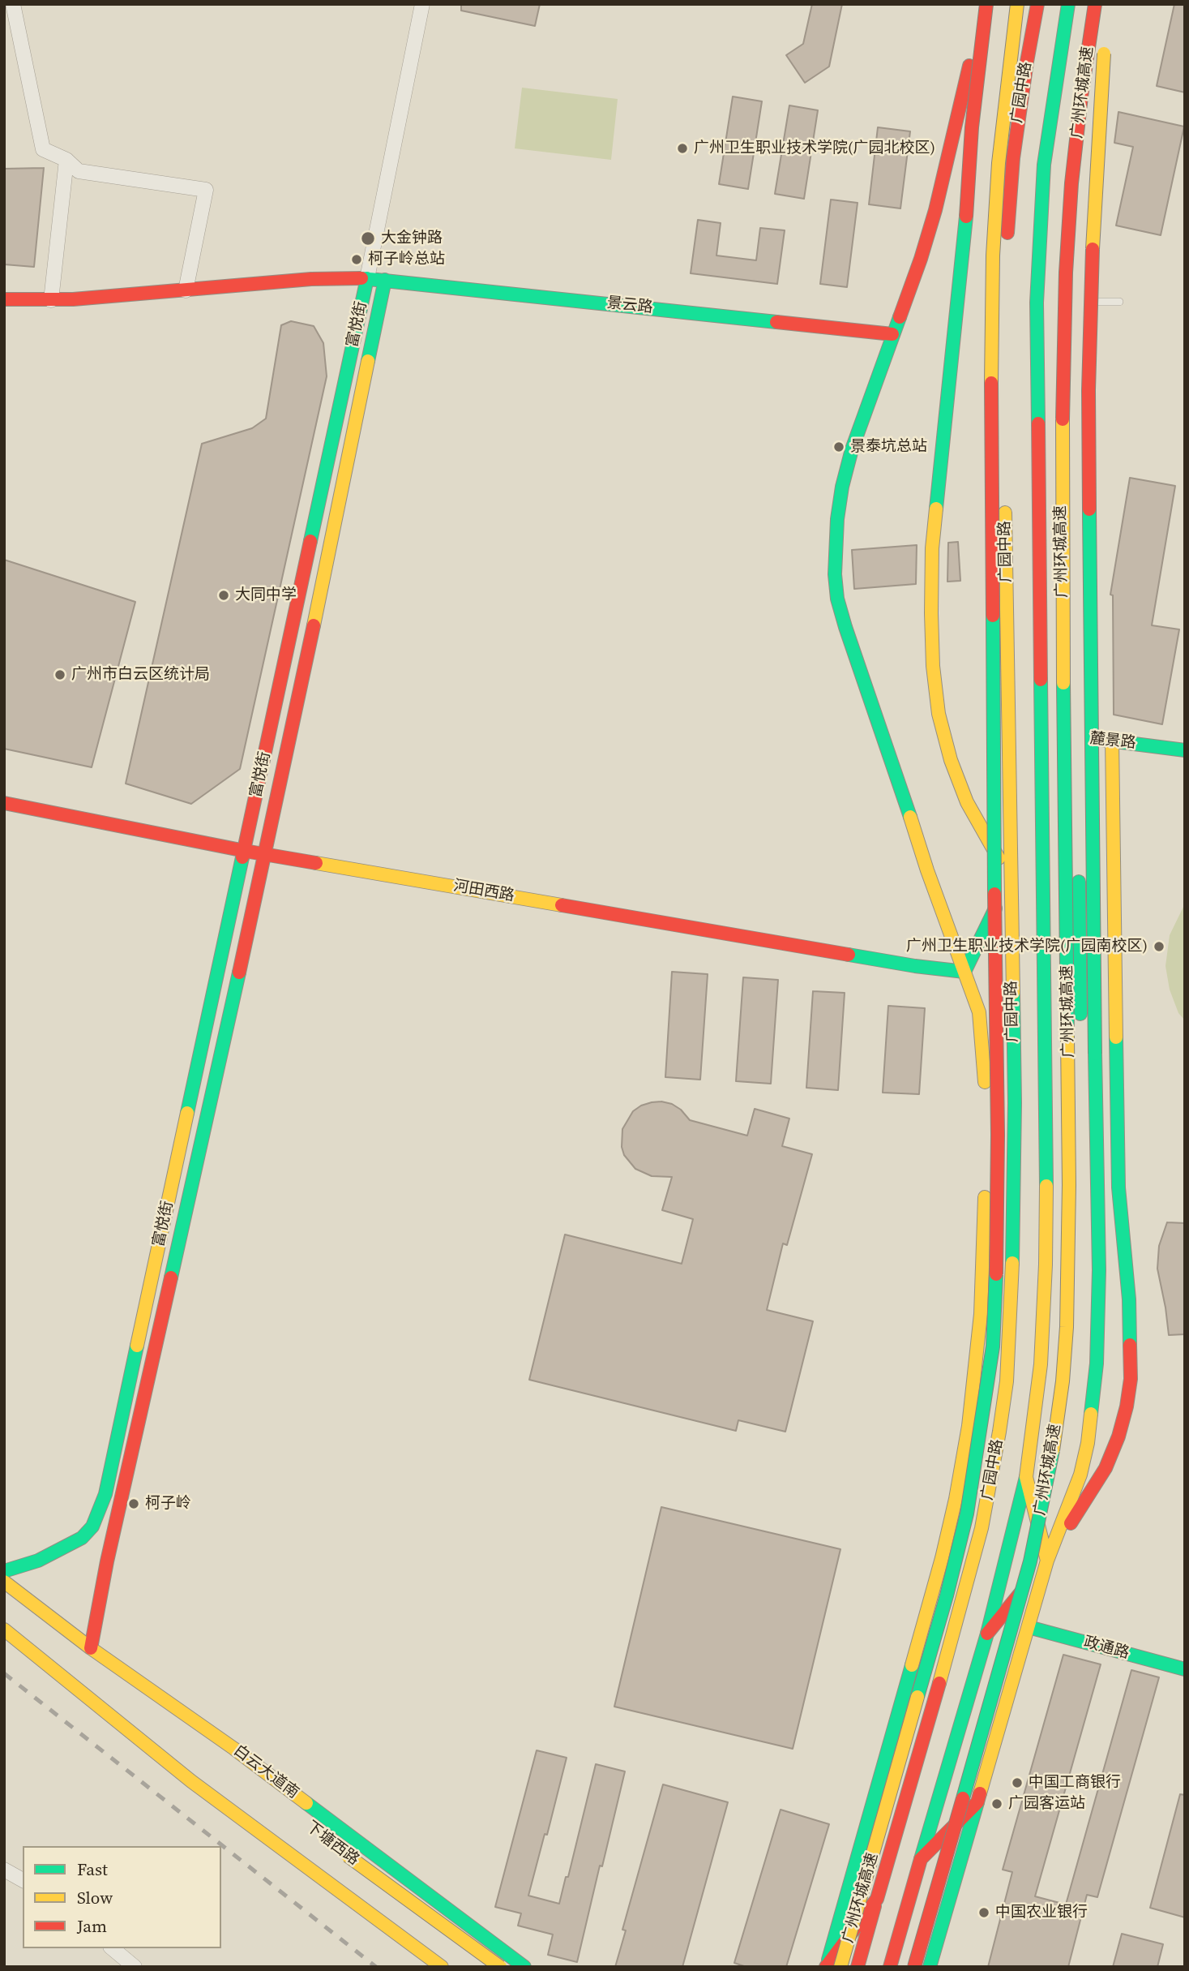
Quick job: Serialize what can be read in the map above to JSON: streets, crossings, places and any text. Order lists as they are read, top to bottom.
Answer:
{
  "streets": {
    "main road": [
      "广园中路",
      "广州环城高速",
      "景云路",
      "富悦街",
      "麓景路",
      "河田西路",
      "政通路",
      "白云大道南",
      "下塘西路"
    ]
  },
  "crossings": [
    ["广园中路", "麓景路"],
    ["景云路", "富悦街"],
    ["富悦街", "河田西路"],
    ["富悦街", "白云大道南"]
  ],
  "places": [
    "广州卫生职业技术学院(广园北校区)",
    "大金钟路",
    "柯子岭总站",
    "景泰坑总站",
    "大同中学",
    "广州市白云区统计局",
    "广州卫生职业技术学院(广园南校区)",
    "柯子岭",
    "中国工商银行",
    "广园客运站",
    "中国农业银行"
  ],
  "legend": ["Fast", "Slow", "Jam"]
}
